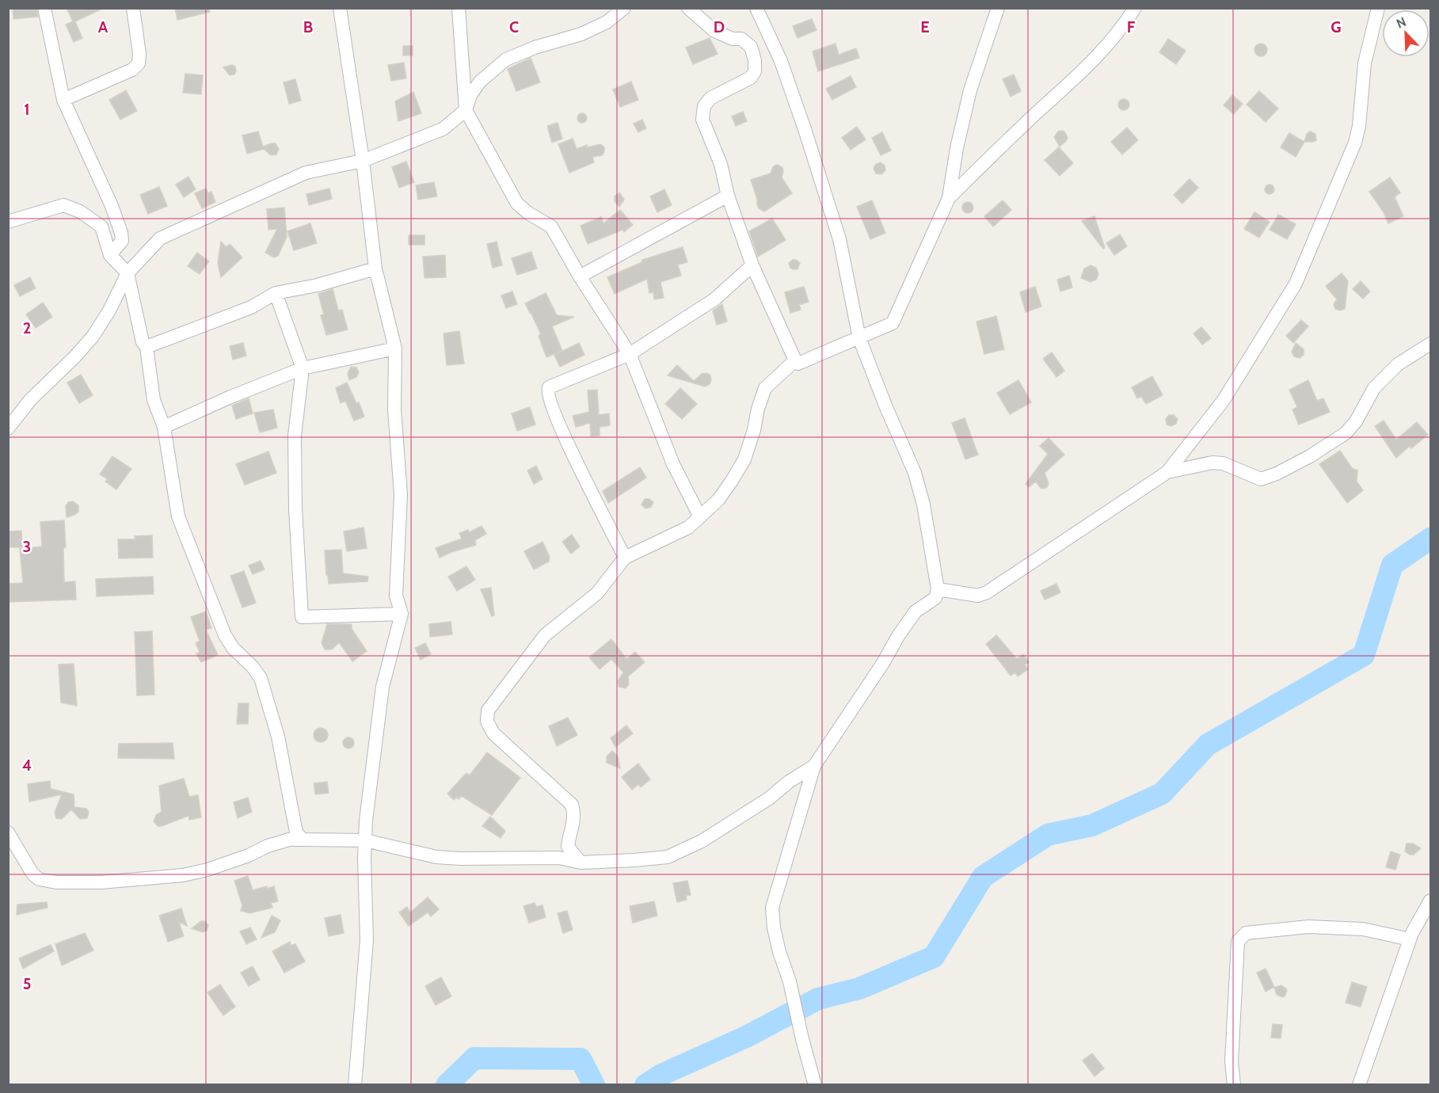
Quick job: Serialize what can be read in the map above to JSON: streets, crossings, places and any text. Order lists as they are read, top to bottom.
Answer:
{
  "north": "top left",
  "grid": {
    "columns": [
      "A",
      "B",
      "C",
      "D",
      "E",
      "F",
      "G"
    ],
    "rows": [
      "1",
      "2",
      "3",
      "4",
      "5"
    ]
  }
}
